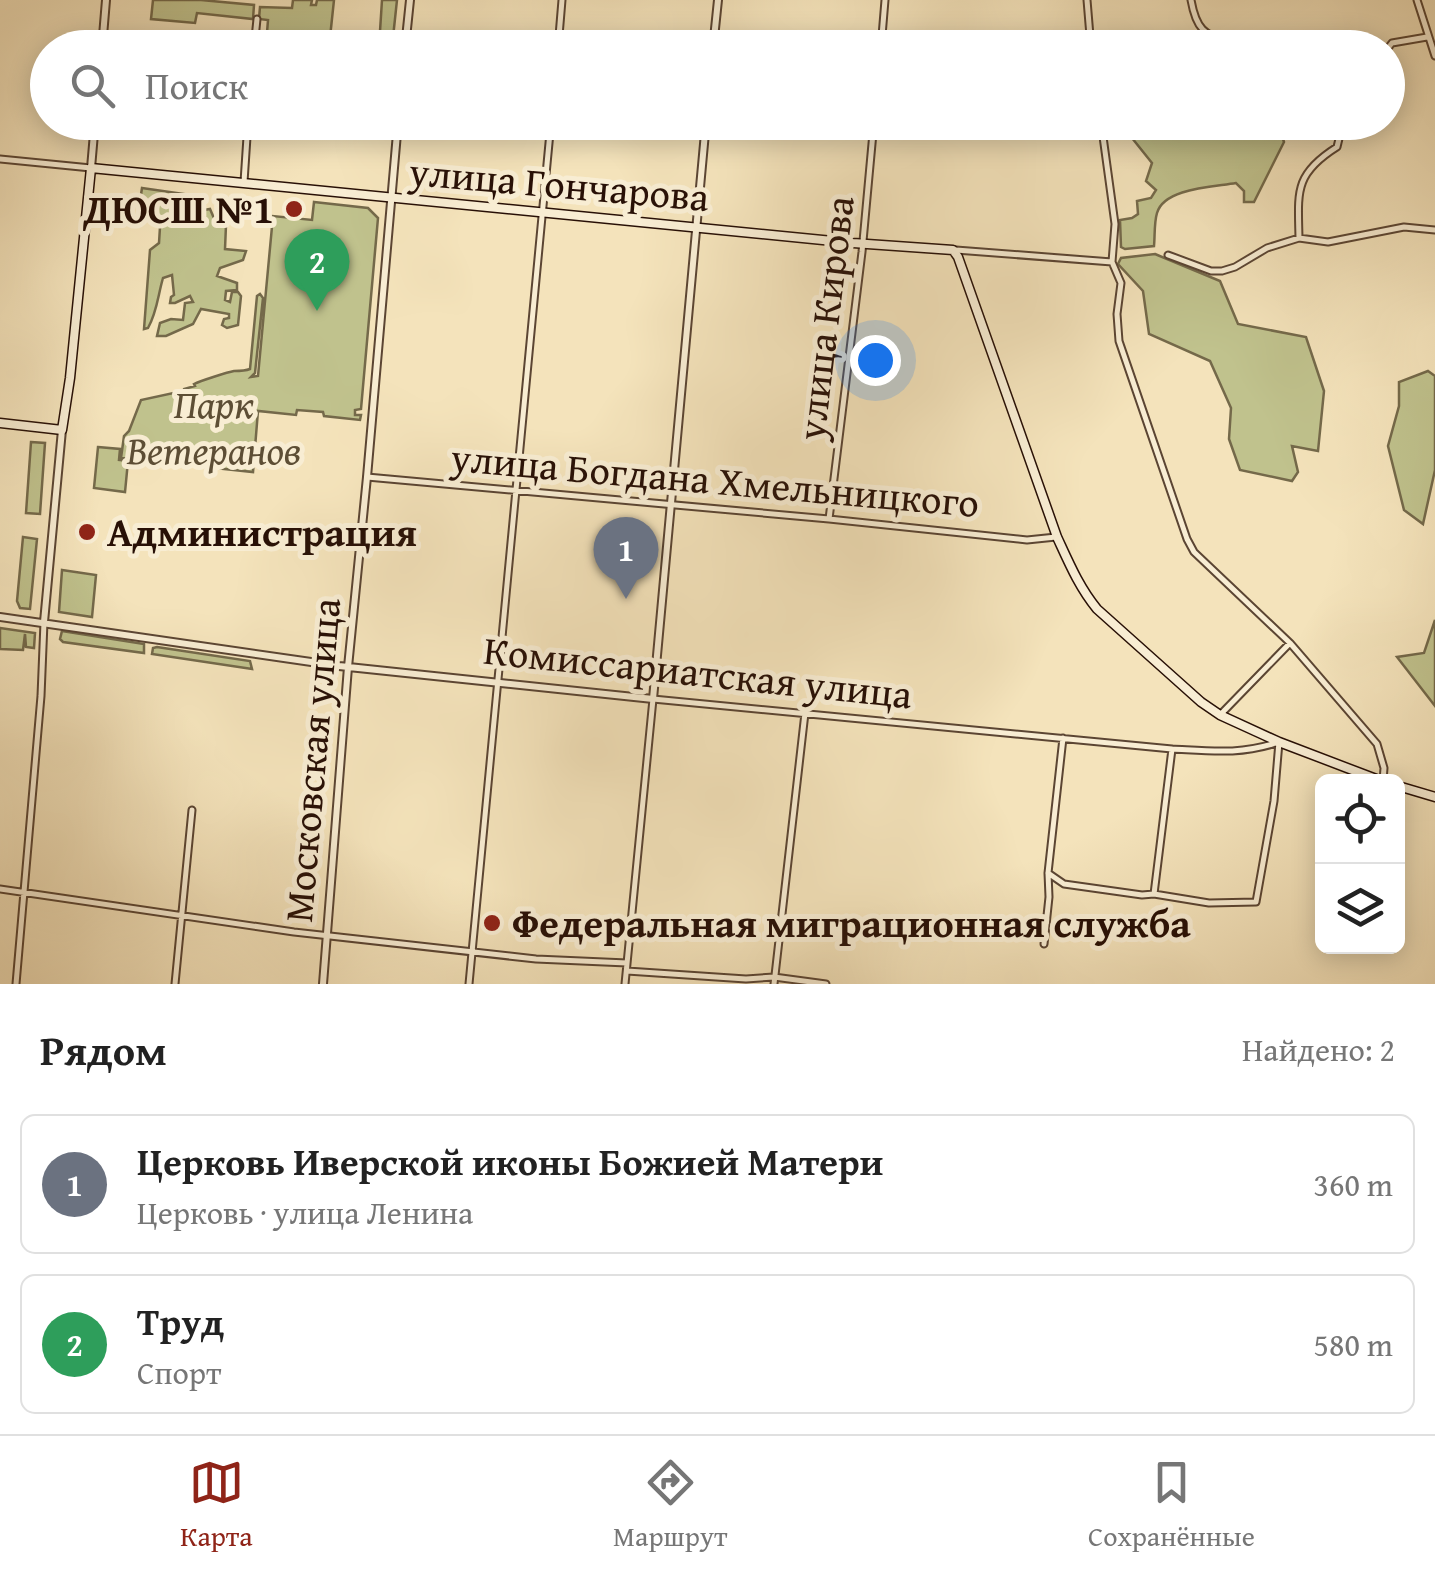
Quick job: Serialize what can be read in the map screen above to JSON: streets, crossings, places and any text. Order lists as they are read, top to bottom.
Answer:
{
  "streets": {
    "main road": ["улица Гончарова"],
    "street": [
      "улица Кирова",
      "улица Богдана Хмельницкого",
      "Комиссариатская улица",
      "Московская улица"
    ]
  },
  "crossings": [
    ["улица Гончарова", "улица Кирова"],
    ["улица Гончарова", "Московская улица"],
    ["улица Кирова", "улица Богдана Хмельницкого"],
    ["улица Богдана Хмельницкого", "Московская улица"],
    ["Комиссариатская улица", "Московская улица"]
  ],
  "parks": ["Парк Ветеранов"],
  "places": ["ДЮСШ №1", "Администрация", "Федеральная миграционная служба"],
  "page": {
    "search": "Поиск",
    "pins": ["2", "1"],
    "heading": ["Рядом", "Найдено: 2"],
    "list": [
      {
        "mark": "1",
        "name": "Церковь Иверской иконы Божией Матери",
        "note": "Церковь · улица Ленина",
        "value": "360 m"
      },
      {
        "mark": "2",
        "name": "Труд",
        "note": "Спорт",
        "value": "580 m"
      }
    ],
    "nav": ["Карта", "Маршрут", "Сохранённые"]
  }
}
